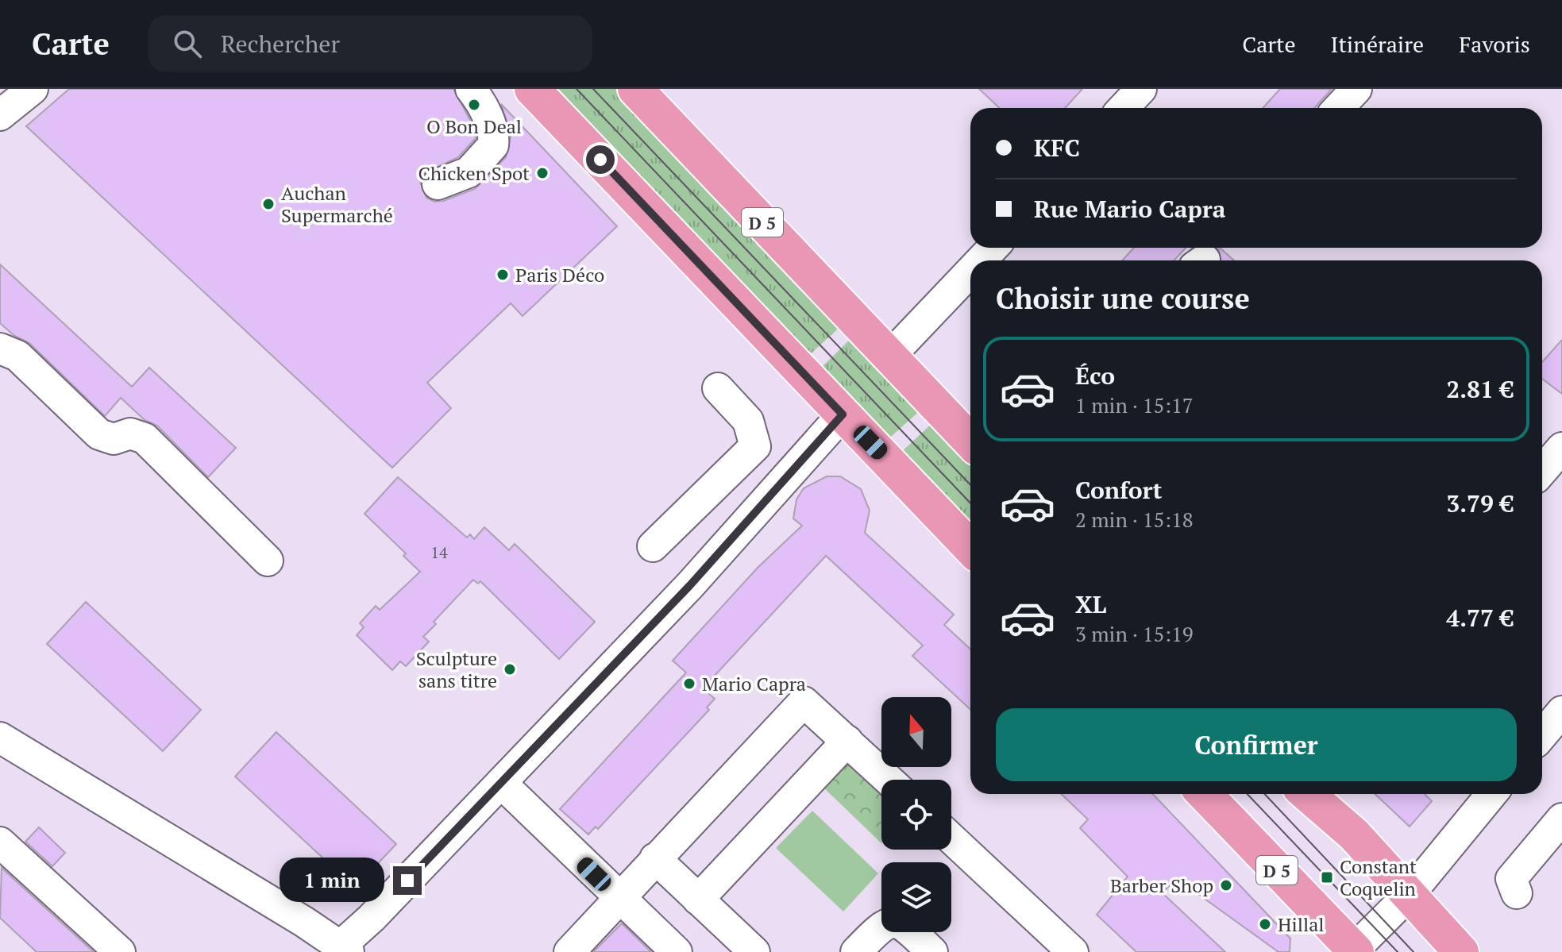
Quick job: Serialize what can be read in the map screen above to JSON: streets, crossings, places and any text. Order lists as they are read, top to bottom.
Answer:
{
  "streets": {
    "main road": ["D 5"]
  },
  "places": {
    "other": [
      "O Bon Deal",
      "Chicken Spot",
      "Auchan Supermarché",
      "Paris Déco",
      "Sculpture sans titre",
      "Mario Capra",
      "Barber Shop",
      "Hillal"
    ],
    "transit": ["Constant Coquelin"]
  },
  "house_numbers": ["14"],
  "north": "top",
  "page": {
    "header": "Carte",
    "search": "Rechercher",
    "nav": ["Carte", "Itinéraire", "Favoris"],
    "banner": ["KFC", "Rue Mario Capra"],
    "heading": "Choisir une course",
    "list": [
      {
        "name": "Éco",
        "note": "1 min · 15:17",
        "value": "2.81 €"
      },
      {
        "name": "Confort",
        "note": "2 min · 15:18",
        "value": "3.79 €"
      },
      {
        "name": "XL",
        "note": "3 min · 15:19",
        "value": "4.77 €"
      }
    ],
    "buttons": "Confirmer",
    "bubble": "1 min"
  }
}
